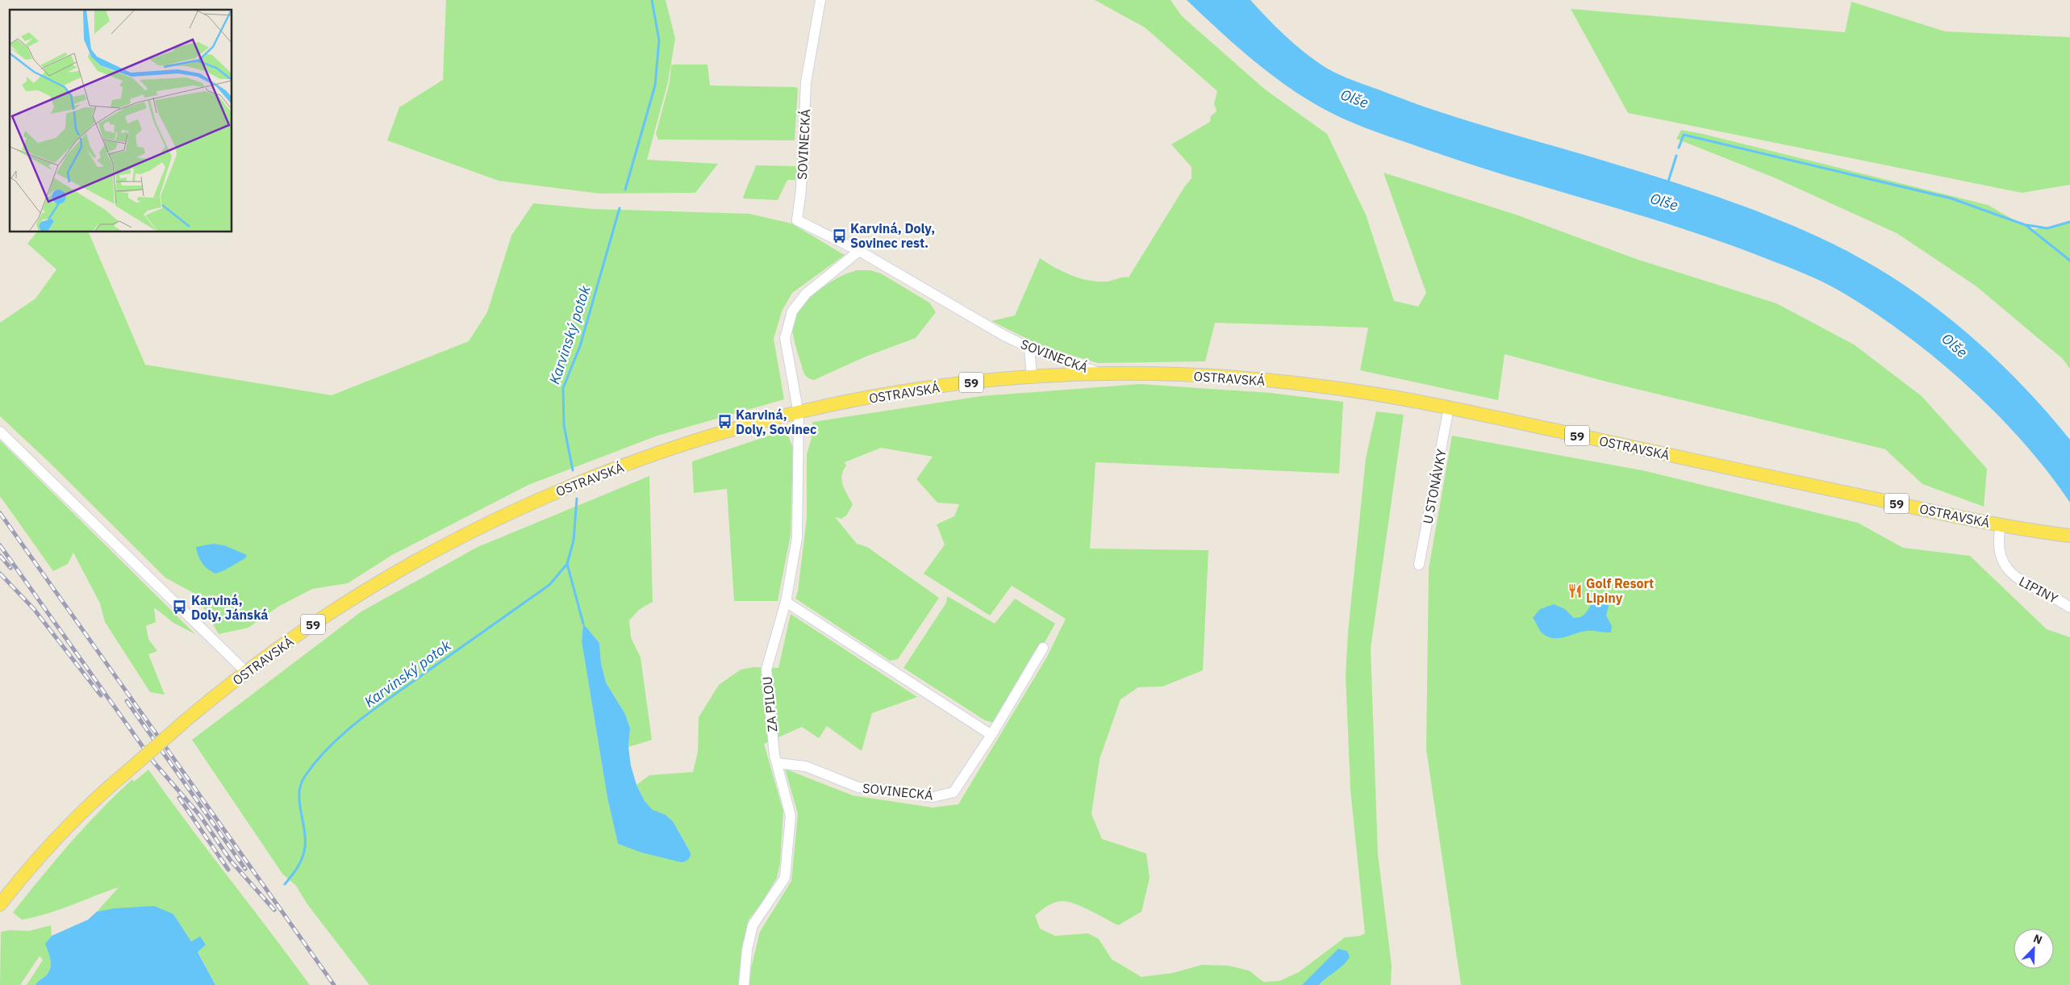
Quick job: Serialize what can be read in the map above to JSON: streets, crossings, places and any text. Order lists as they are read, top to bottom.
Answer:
{
  "streets": {
    "main road": ["OSTRAVSKÁ", "59"],
    "street": [
      "SOVINECKÁ",
      "U STONÁVKY",
      "LIPINY",
      "ZA PILOU"
    ]
  },
  "crossings": [
    ["SOVINECKÁ", "OSTRAVSKÁ"],
    ["SOVINECKÁ", "ZA PILOU"],
    ["OSTRAVSKÁ", "U STONÁVKY"],
    ["OSTRAVSKÁ", "LIPINY"],
    ["OSTRAVSKÁ", "ZA PILOU"]
  ],
  "water": ["Olše", "Karvinský potok"],
  "places": {
    "bus stop": ["Karviná, Doly, Sovinec rest.", "Karviná, Doly, Sovinec", "Karviná, Doly, Jánská"],
    "restaurant": ["Golf Resort Lipiny"]
  },
  "north": "top right"
}
